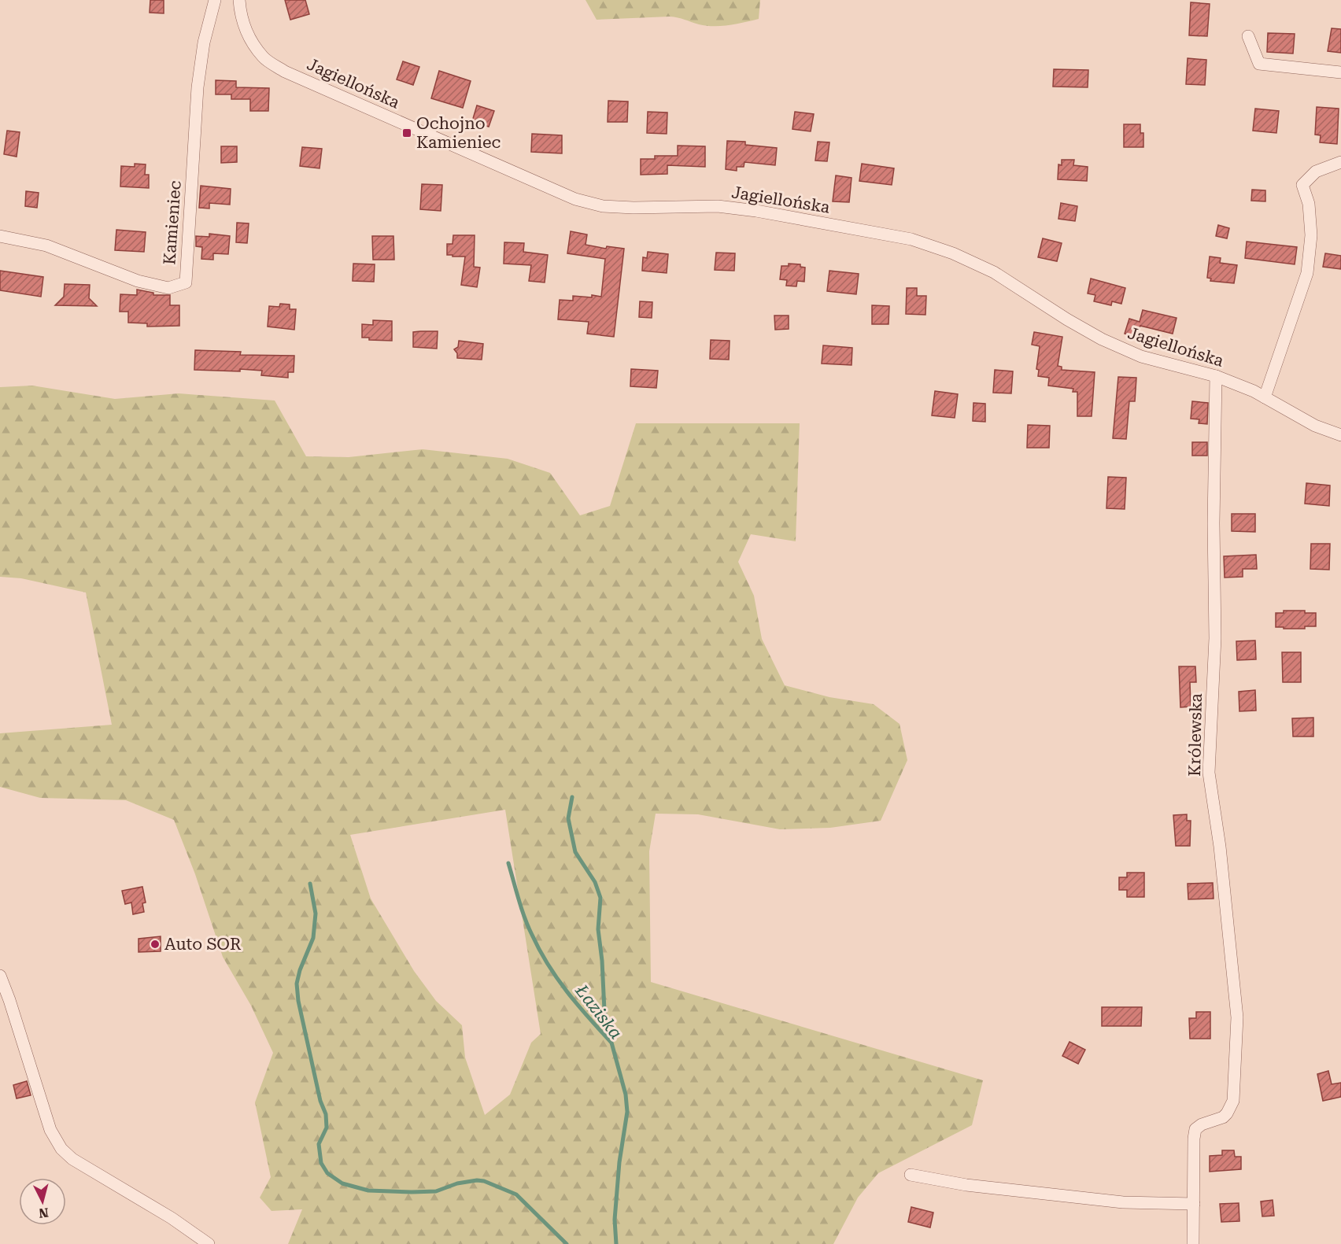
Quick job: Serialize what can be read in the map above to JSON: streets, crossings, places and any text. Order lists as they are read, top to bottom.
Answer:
{
  "streets": {
    "street": ["Jagiellońska", "Kamieniec", "Królewska"]
  },
  "crossings": [
    ["Jagiellońska", "Królewska"]
  ],
  "water": ["Łaziska"],
  "places": {
    "transit": ["Ochojno Kamieniec"],
    "other": ["Auto SOR"]
  },
  "north": "bottom"
}
